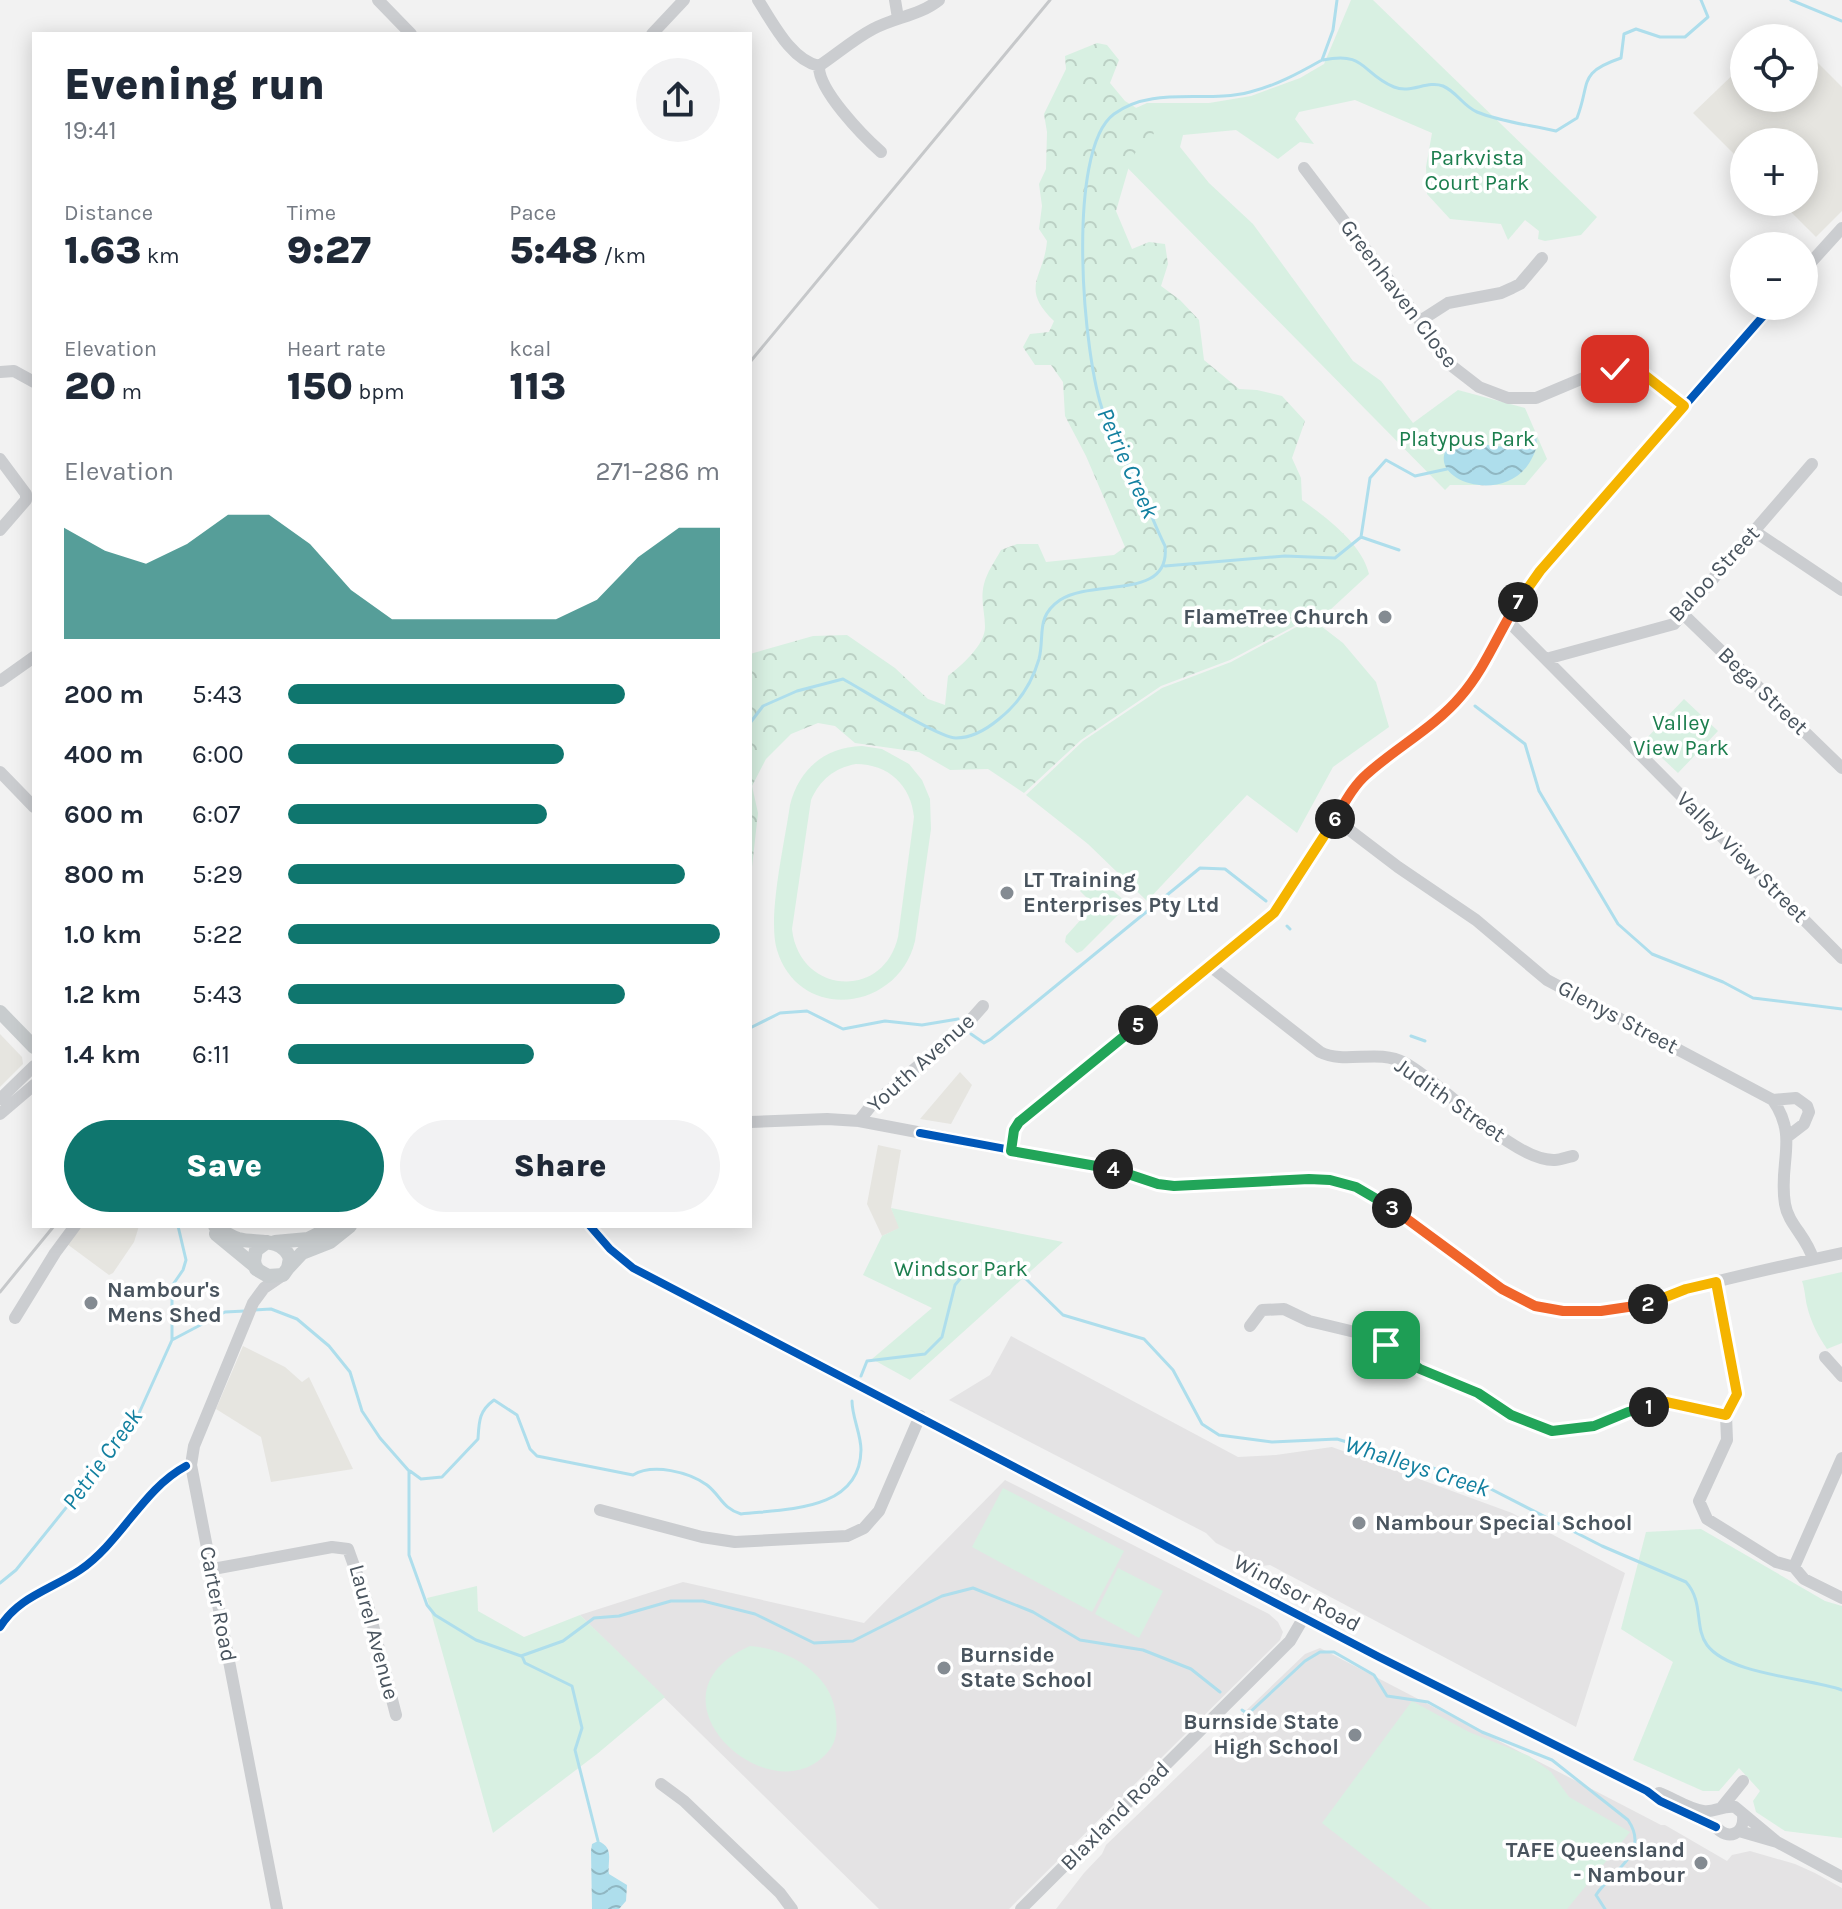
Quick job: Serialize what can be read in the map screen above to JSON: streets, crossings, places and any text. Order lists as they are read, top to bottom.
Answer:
{
  "streets": {
    "street": [
      "Greenhaven Close",
      "Baloo Street",
      "Bega Street",
      "Valley View Street",
      "Glenys Street",
      "Youth Avenue",
      "Judith Street",
      "Windsor Road",
      "Carter Road",
      "Laurel Avenue",
      "Blaxland Road"
    ]
  },
  "crossings": [
    ["Baloo Street", "Bega Street"],
    ["Baloo Street", "Valley View Street"],
    ["Windsor Road", "Blaxland Road"],
    ["Carter Road", "Laurel Avenue"]
  ],
  "water": ["Petrie Creek", "Whalleys Creek"],
  "parks": [
    "Parkvista Court Park",
    "Platypus Park",
    "Valley View Park",
    "Windsor Park"
  ],
  "places": [
    "FlameTree Church",
    "LT Training Enterprises Pty Ltd",
    "Nambour's Mens Shed",
    "Nambour Special School",
    "Burnside State School",
    "Burnside State High School",
    "TAFE Queensland - Nambour"
  ],
  "page": {
    "map_buttons": ["+", "−"],
    "heading": ["Evening run", "19:41"],
    "stats": [
      ["Distance", "1.63 km"],
      ["Time", "9:27"],
      ["Pace", "5:48 /km"],
      ["Elevation", "20 m"],
      ["Heart rate", "150 bpm"],
      ["kcal", "113"]
    ],
    "chart": ["Elevation", "271–286 m"],
    "pins": [
      "7",
      "6",
      "5",
      "4",
      "3",
      "2",
      "1"
    ],
    "list": [
      {
        "name": "200 m",
        "note": "5:43"
      },
      {
        "name": "400 m",
        "note": "6:00"
      },
      {
        "name": "600 m",
        "note": "6:07"
      },
      {
        "name": "800 m",
        "note": "5:29"
      },
      {
        "name": "1.0 km",
        "note": "5:22"
      },
      {
        "name": "1.2 km",
        "note": "5:43"
      },
      {
        "name": "1.4 km",
        "note": "6:11"
      }
    ],
    "buttons": ["Save", "Share"]
  }
}
